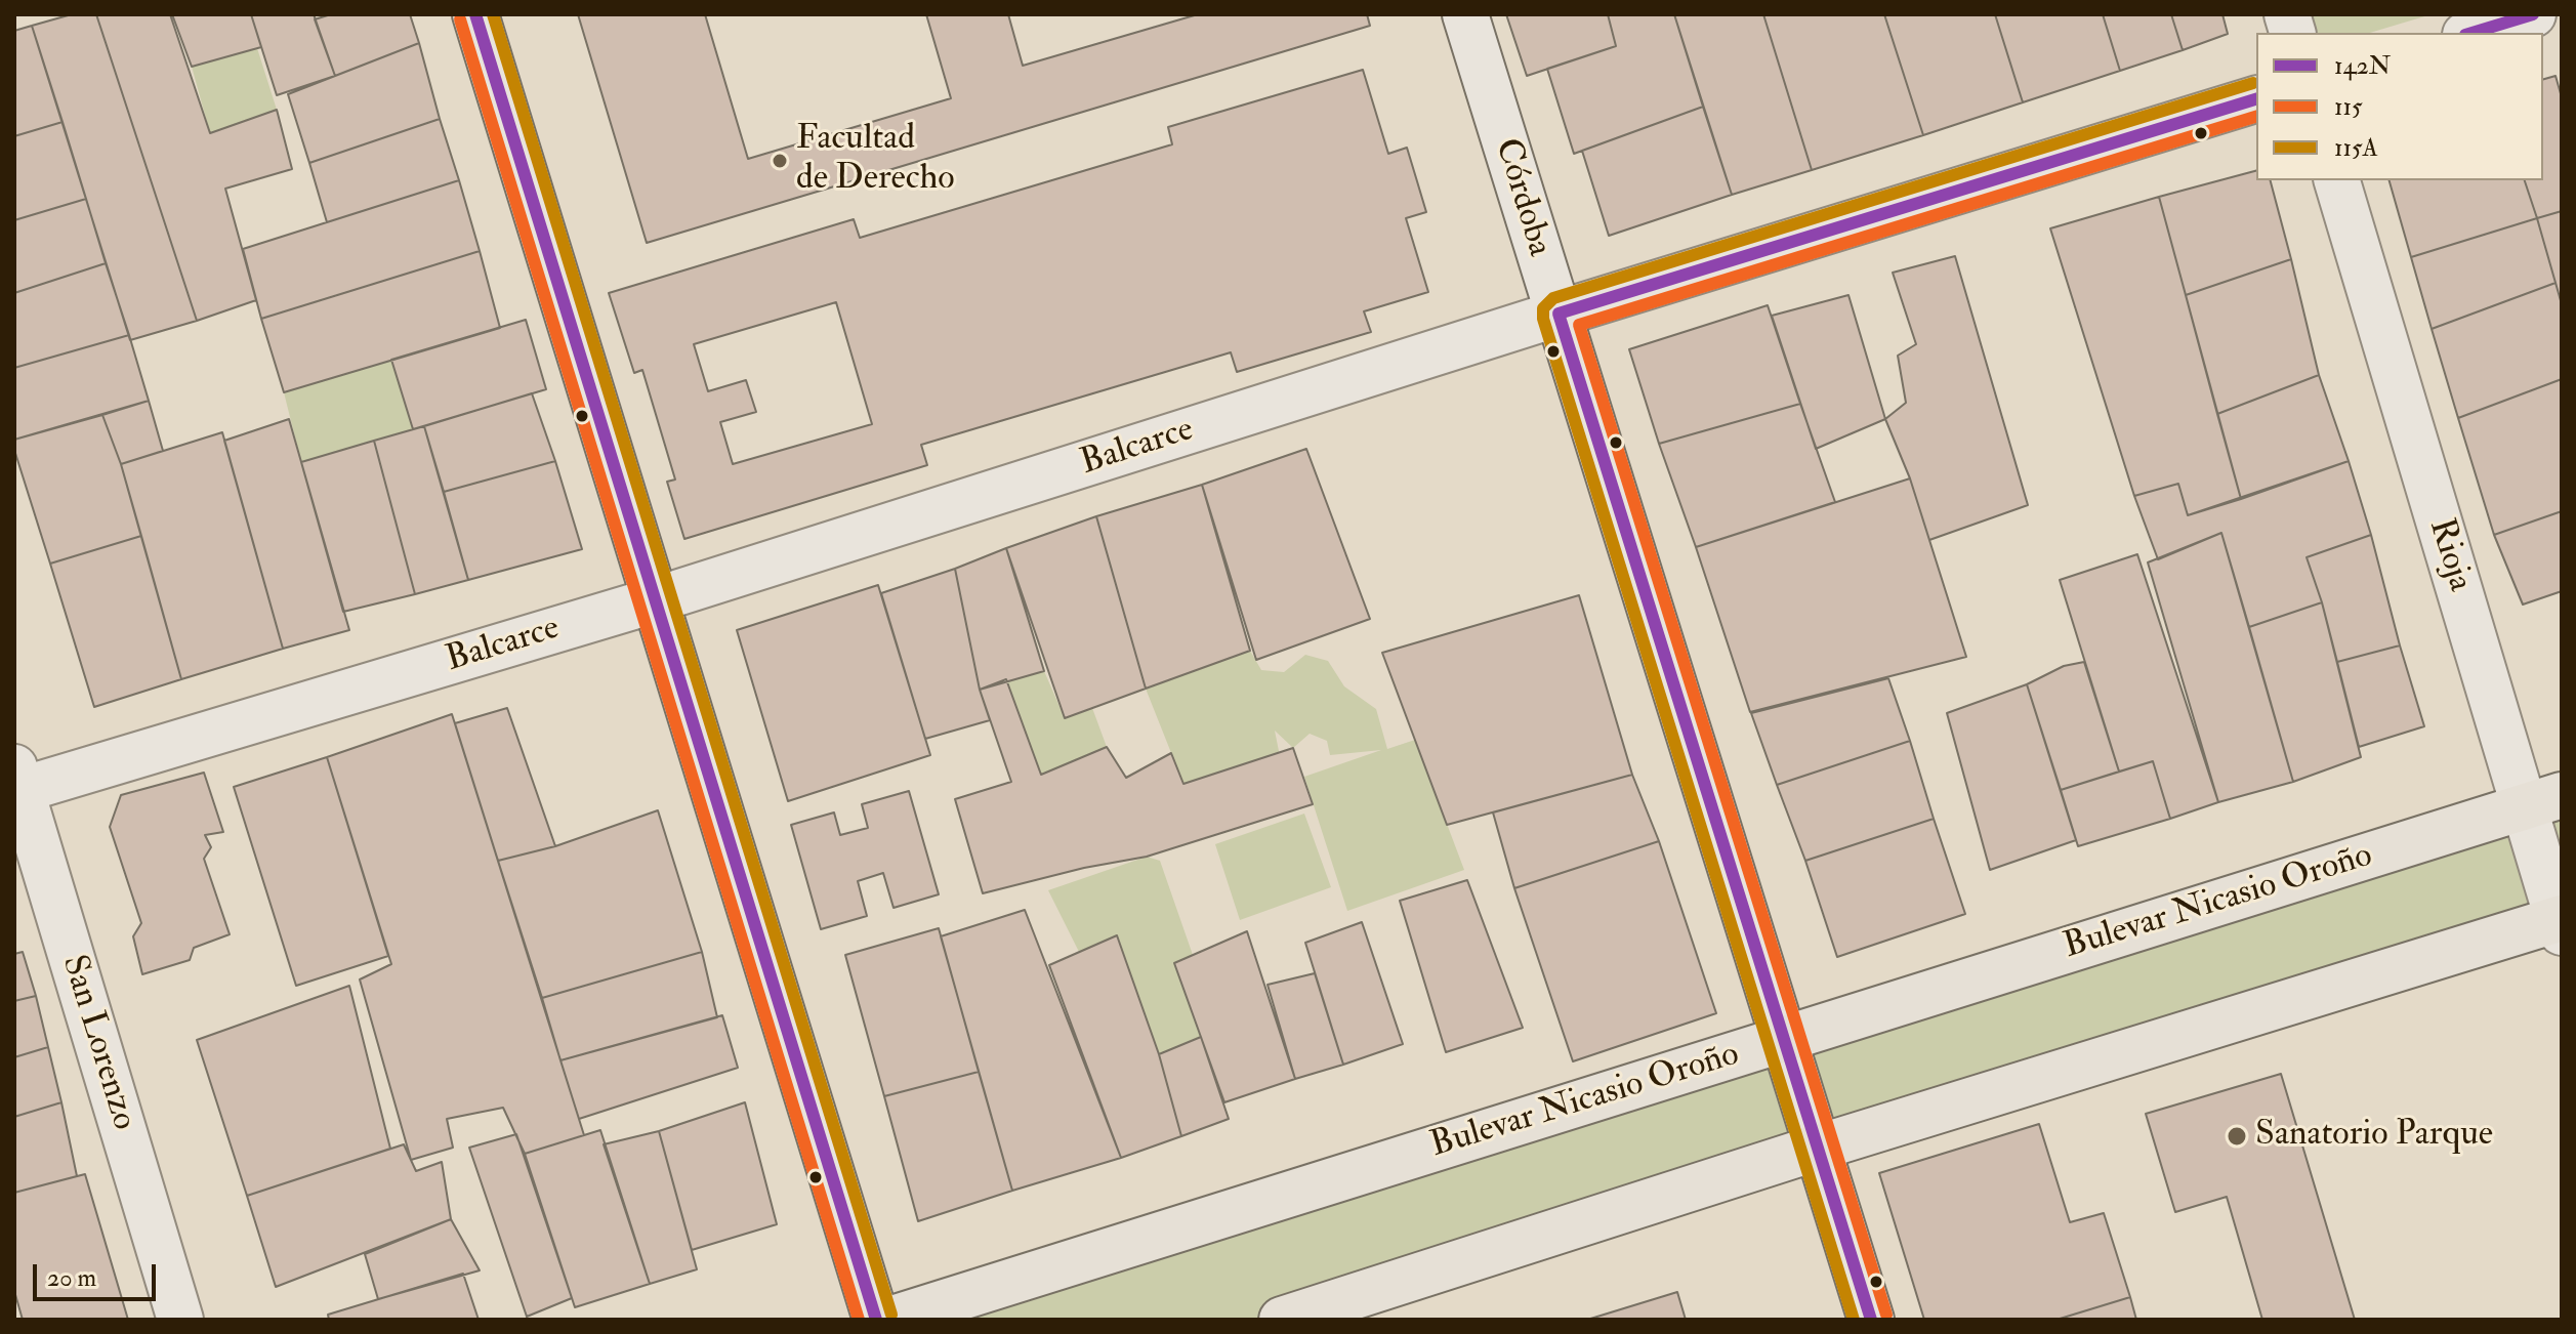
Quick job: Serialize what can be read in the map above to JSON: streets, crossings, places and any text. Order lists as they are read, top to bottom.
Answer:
{
  "streets": {
    "main road": ["Bulevar Nicasio Oroño"],
    "street": [
      "Córdoba",
      "Balcarce",
      "Rioja",
      "San Lorenzo"
    ]
  },
  "crossings": [
    ["Córdoba", "Balcarce"],
    ["Córdoba", "Bulevar Nicasio Oroño"],
    ["Balcarce", "San Lorenzo"],
    ["Rioja", "Bulevar Nicasio Oroño"]
  ],
  "places": ["Facultad de Derecho", "Sanatorio Parque"],
  "lines": ["transit line 142N", "transit line 115A", "transit line 115"],
  "legend": ["142N", "115", "115A"],
  "scale_bar": "20 m"
}
